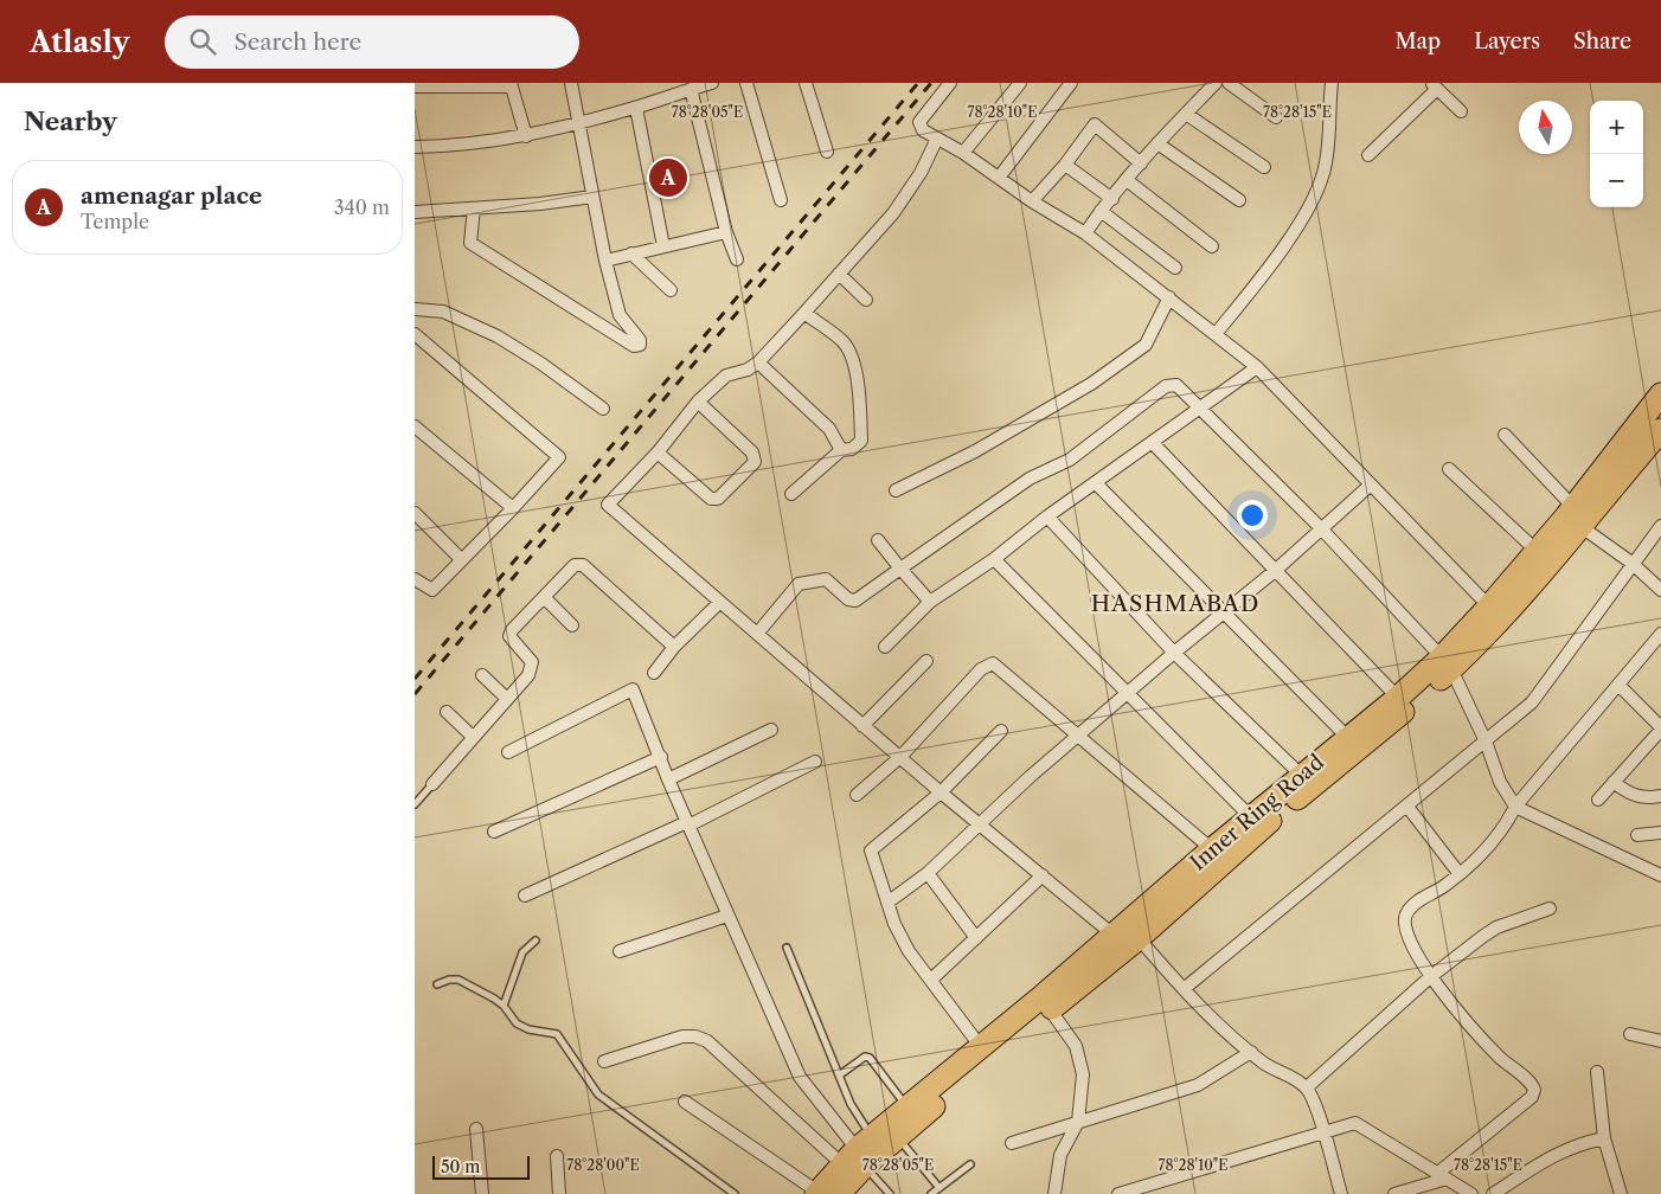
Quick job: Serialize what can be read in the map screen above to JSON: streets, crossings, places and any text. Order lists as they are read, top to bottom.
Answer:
{
  "streets": {
    "highway": ["Inner Ring Road"]
  },
  "districts": ["HASHMABAD"],
  "scale_bar": "50 m",
  "north": "top",
  "page": {
    "header": "Atlasly",
    "search": "Search here",
    "nav": ["Map", "Layers", "Share"],
    "heading": "Nearby",
    "map_buttons": ["+", "−"],
    "pins": "A",
    "list": [
      {
        "mark": "A",
        "name": "amenagar place",
        "note": "Temple",
        "value": "340 m"
      }
    ],
    "scale": "50 m"
  },
  "coordinates": [
    "78°28'05\"E",
    "78°28'10\"E",
    "78°28'15\"E",
    "78°28'00\"E"
  ]
}
